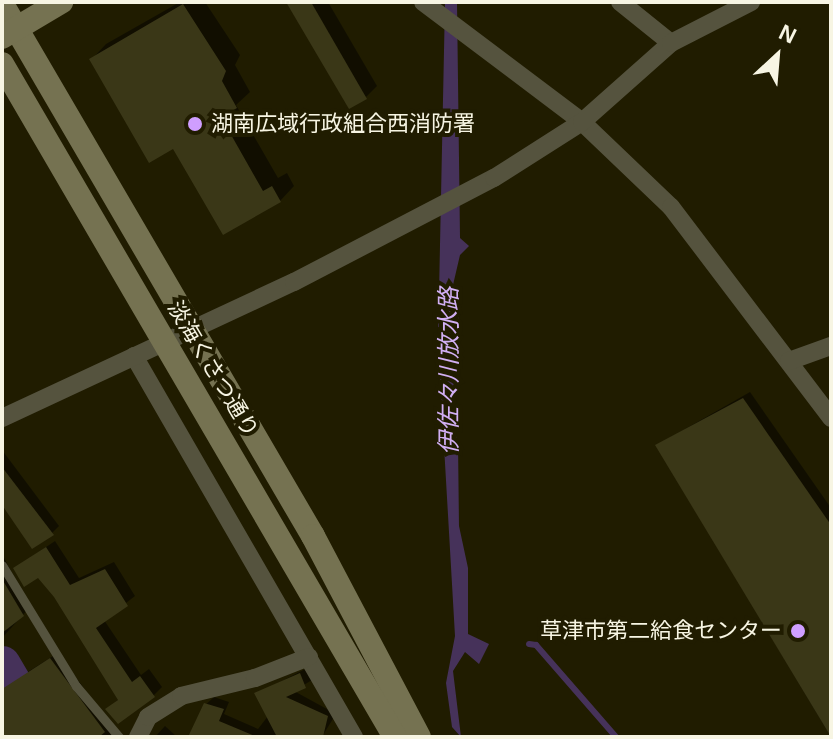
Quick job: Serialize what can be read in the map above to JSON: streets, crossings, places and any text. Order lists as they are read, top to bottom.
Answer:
{
  "streets": {
    "street": ["淡海くさつ通り"]
  },
  "water": ["伊佐々川放水路"],
  "places": ["湖南広域行政組合西消防署", "草津市第二給食センター"],
  "north": "top right"
}
